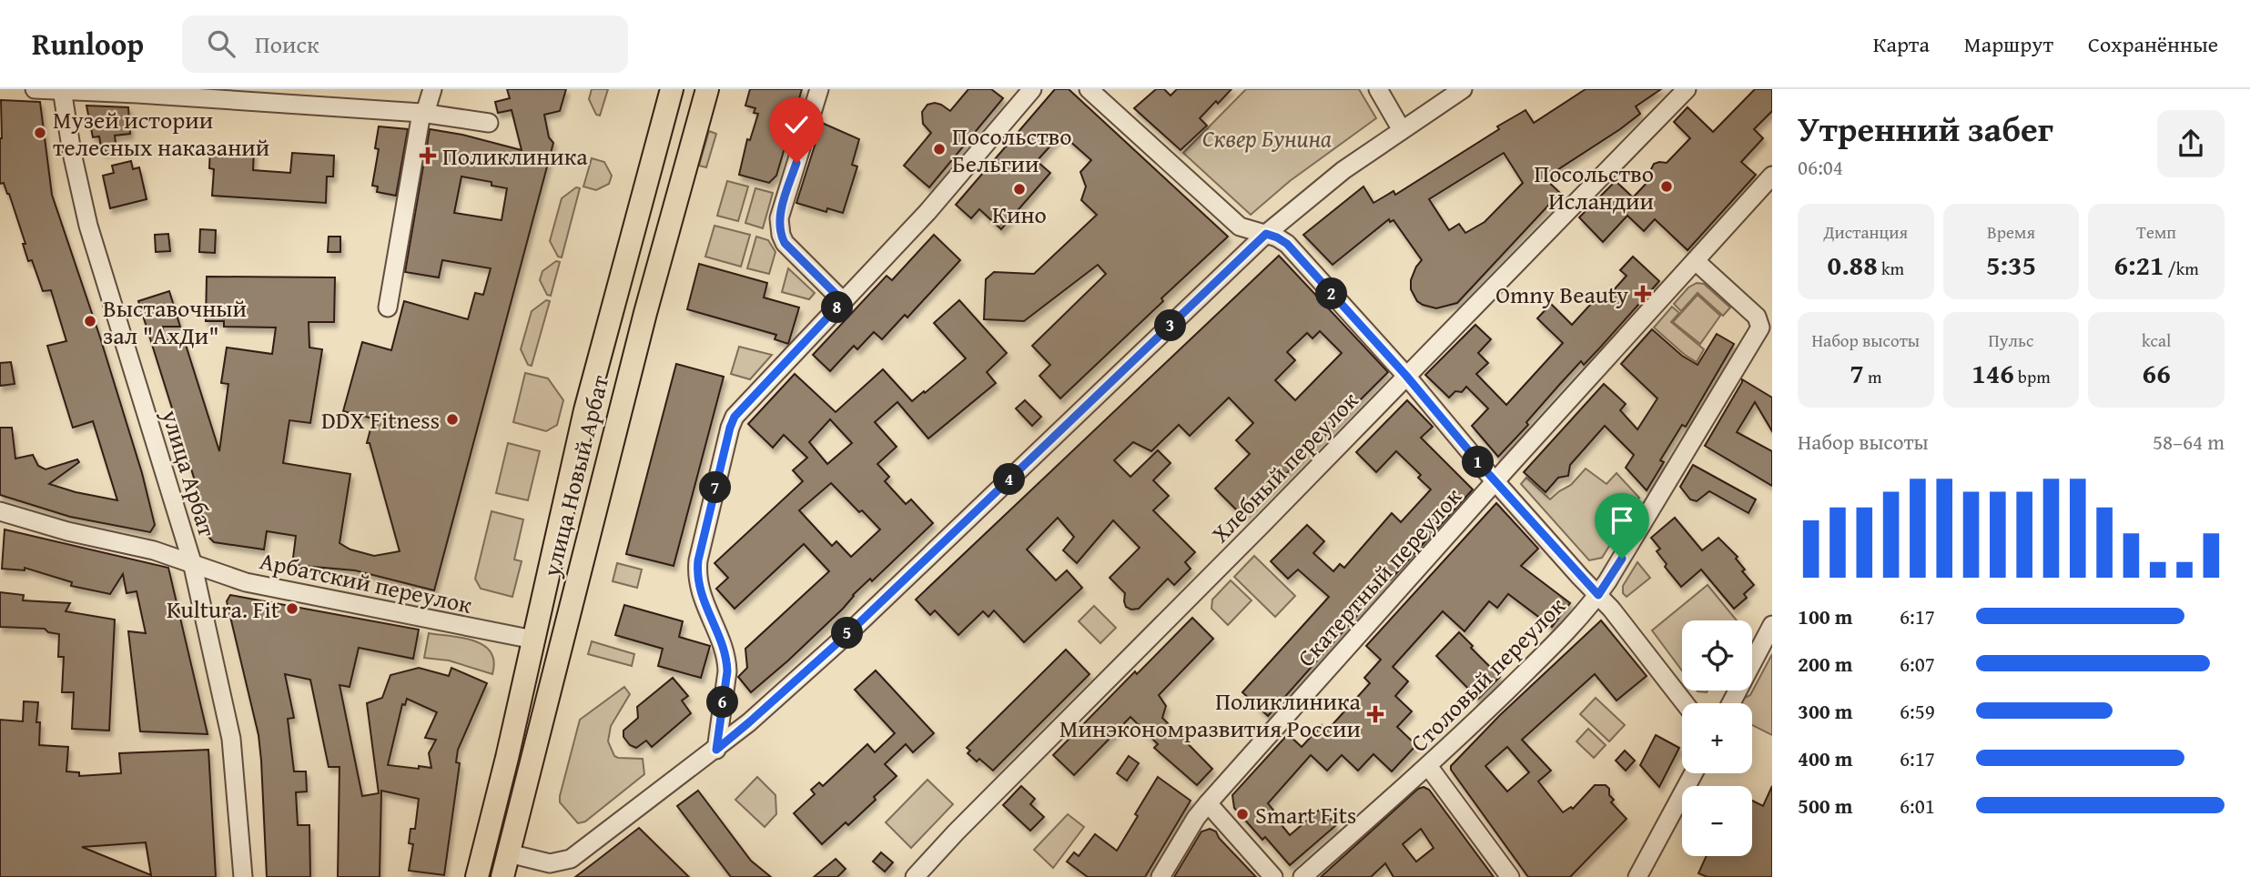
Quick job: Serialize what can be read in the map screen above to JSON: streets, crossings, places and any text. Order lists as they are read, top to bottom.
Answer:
{
  "streets": {
    "main road": ["улица Новый Арбат"],
    "street": [
      "Хлебный переулок",
      "улица Арбат",
      "Скатертный переулок",
      "Арбатский переулок",
      "Столовый переулок"
    ]
  },
  "crossings": [
    ["улица Арбат", "Арбатский переулок"],
    ["улица Новый Арбат", "Арбатский переулок"],
    ["Скатертный переулок", "Столовый переулок"]
  ],
  "parks": ["Сквер Бунина"],
  "places": {
    "other": [
      "Музей истории телесных наказаний",
      "Посольство Бельгии",
      "Посольство Исландии",
      "Кино",
      "Выставочный зал \"АхДи\"",
      "DDX Fitness",
      "Kultura. Fit",
      "Smart Fits"
    ],
    "health": ["Поликлиника", "Omny Beauty", "Поликлиника Минэкономразвития России"]
  },
  "page": {
    "header": "Runloop",
    "search": "Поиск",
    "nav": ["Карта", "Маршрут", "Сохранённые"],
    "heading": ["Утренний забег", "06:04"],
    "stats": [
      ["Дистанция", "0.88 km"],
      ["Время", "5:35"],
      ["Темп", "6:21 /km"],
      ["Набор высоты", "7 m"],
      ["Пульс", "146 bpm"],
      ["kcal", "66"]
    ],
    "pins": [
      "2",
      "8",
      "3",
      "1",
      "4",
      "7",
      "5",
      "6"
    ],
    "chart": ["Набор высоты", "58–64 m"],
    "list": [
      {
        "name": "100 m",
        "note": "6:17"
      },
      {
        "name": "200 m",
        "note": "6:07"
      },
      {
        "name": "300 m",
        "note": "6:59"
      },
      {
        "name": "400 m",
        "note": "6:17"
      },
      {
        "name": "500 m",
        "note": "6:01"
      }
    ],
    "map_buttons": ["+", "−"]
  }
}
